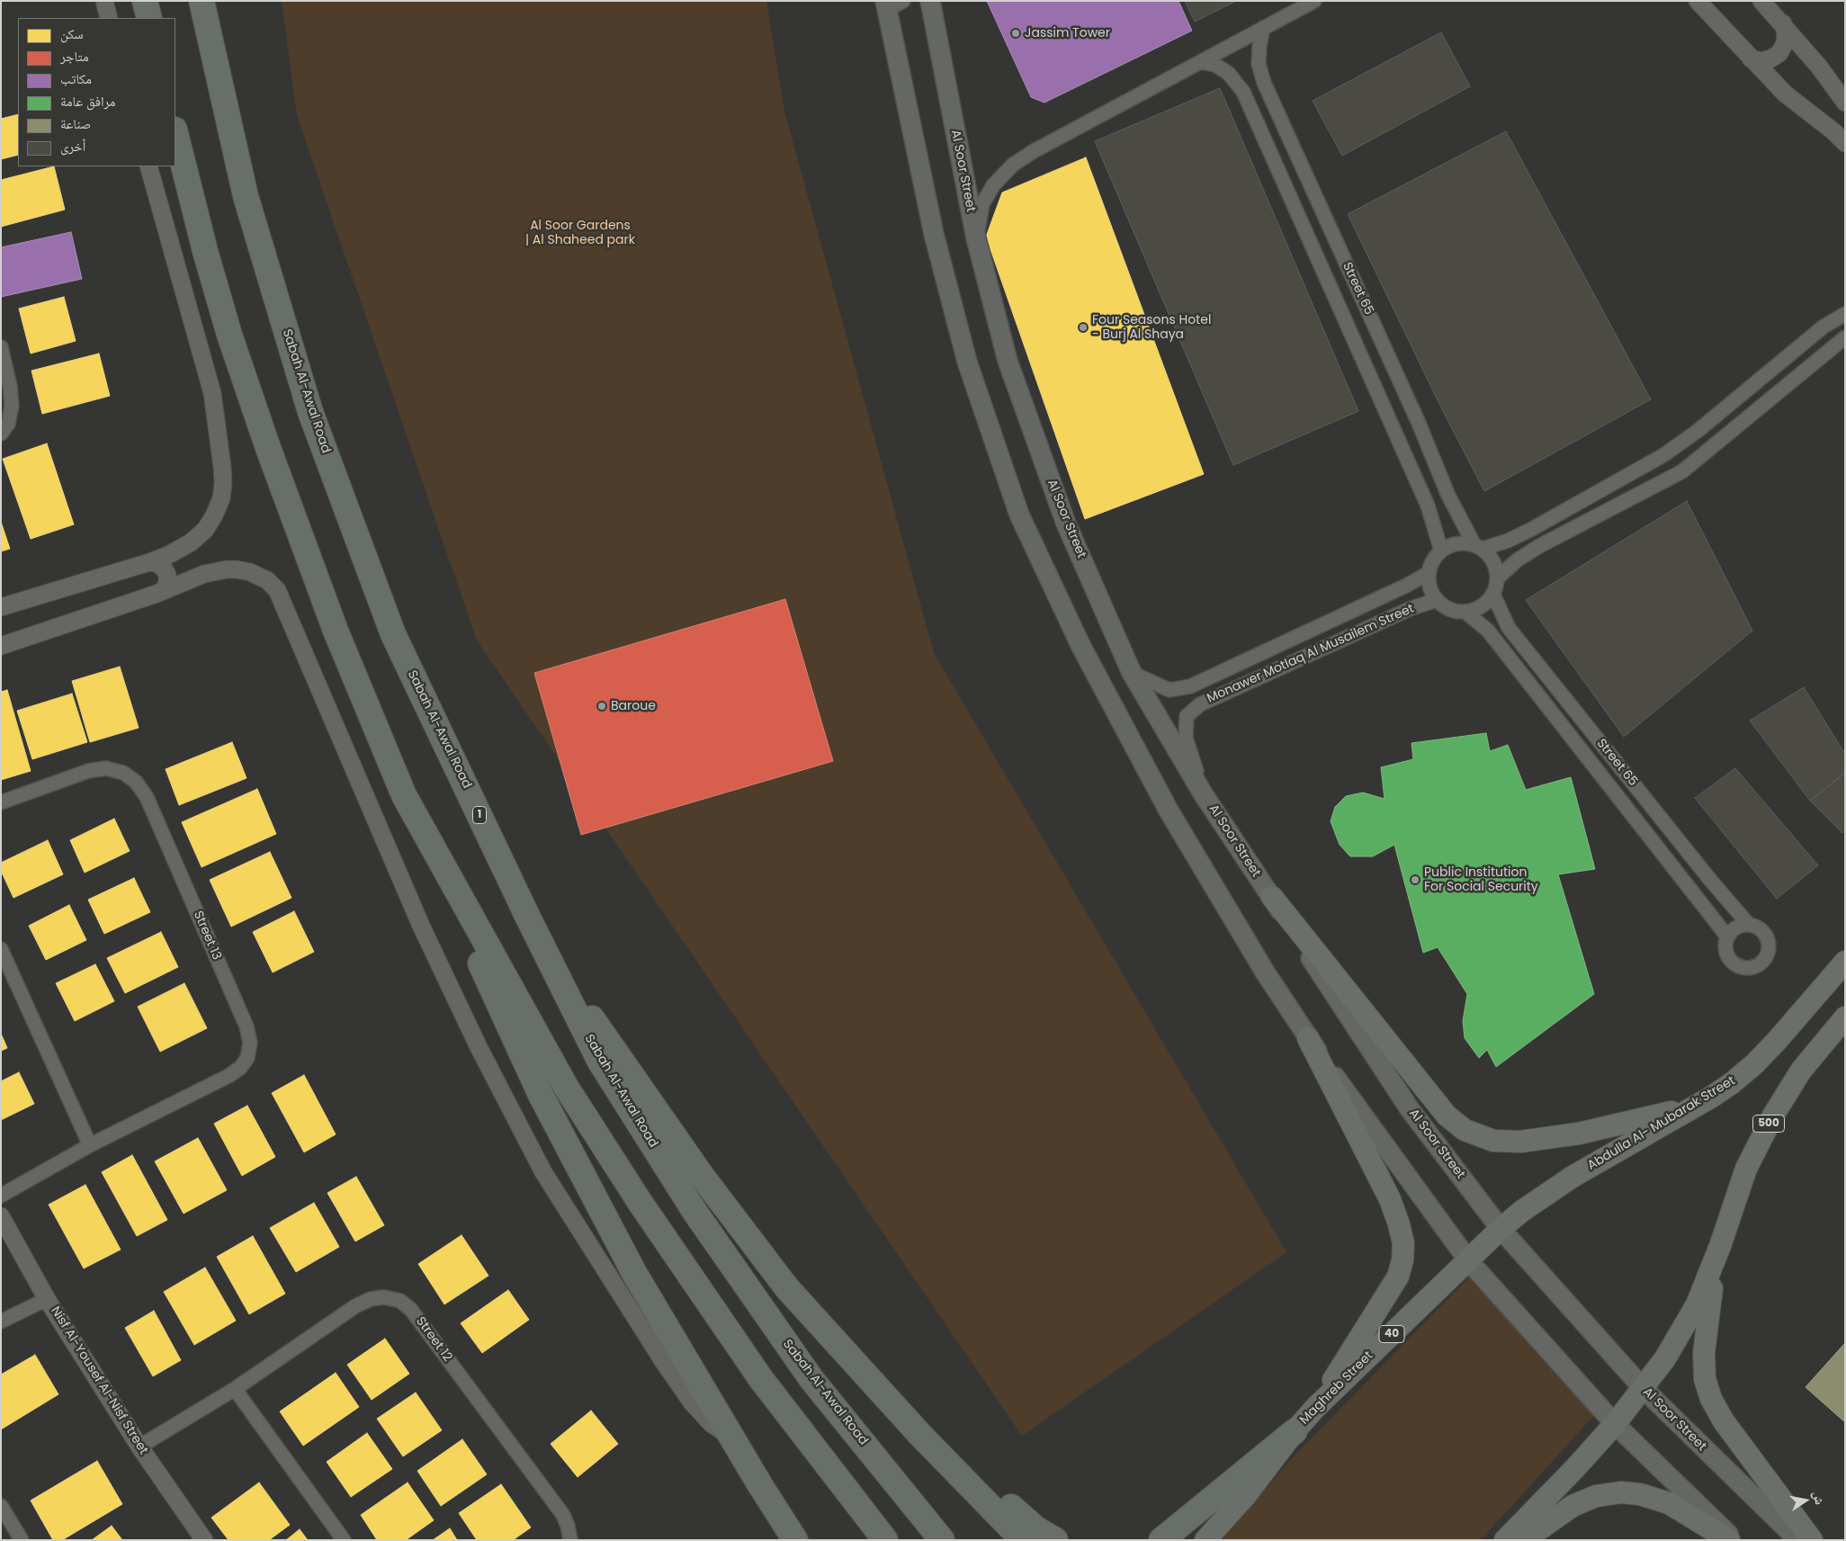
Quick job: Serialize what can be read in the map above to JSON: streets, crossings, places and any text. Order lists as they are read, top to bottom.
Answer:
{
  "streets": {
    "highway": ["Sabah Al-Awal Road", "1"],
    "main road": [
      "Al Soor Street",
      "Abdulla Al- Mubarak Street",
      "500",
      "40",
      "Maghreb Street"
    ],
    "street": [
      "Street 65",
      "Monawer Motlaq Al Musailem Street",
      "Street 13",
      "Street 12",
      "Nisf Al-Yousef Al-Nisf Street"
    ]
  },
  "crossings": [
    ["Al Soor Street", "Monawer Motlaq Al Musailem Street"],
    ["Al Soor Street", "Abdulla Al- Mubarak Street"],
    ["Al Soor Street", "500"],
    ["Al Soor Street", "Maghreb Street"],
    ["Street 65", "Monawer Motlaq Al Musailem Street"],
    ["Abdulla Al- Mubarak Street", "Maghreb Street"],
    ["Street 12", "Nisf Al-Yousef Al-Nisf Street"]
  ],
  "parks": ["Al Soor Gardens | Al Shaheed park"],
  "places": [
    "Jassim Tower",
    "Four Seasons Hotel - Burj Al Shaya",
    "Baroue",
    "Public Institution For Social Security"
  ],
  "legend": [
    "سكن",
    "متاجر",
    "مكاتب",
    "مرافق عامة",
    "صناعة",
    "أخرى"
  ],
  "north": "right"
}
